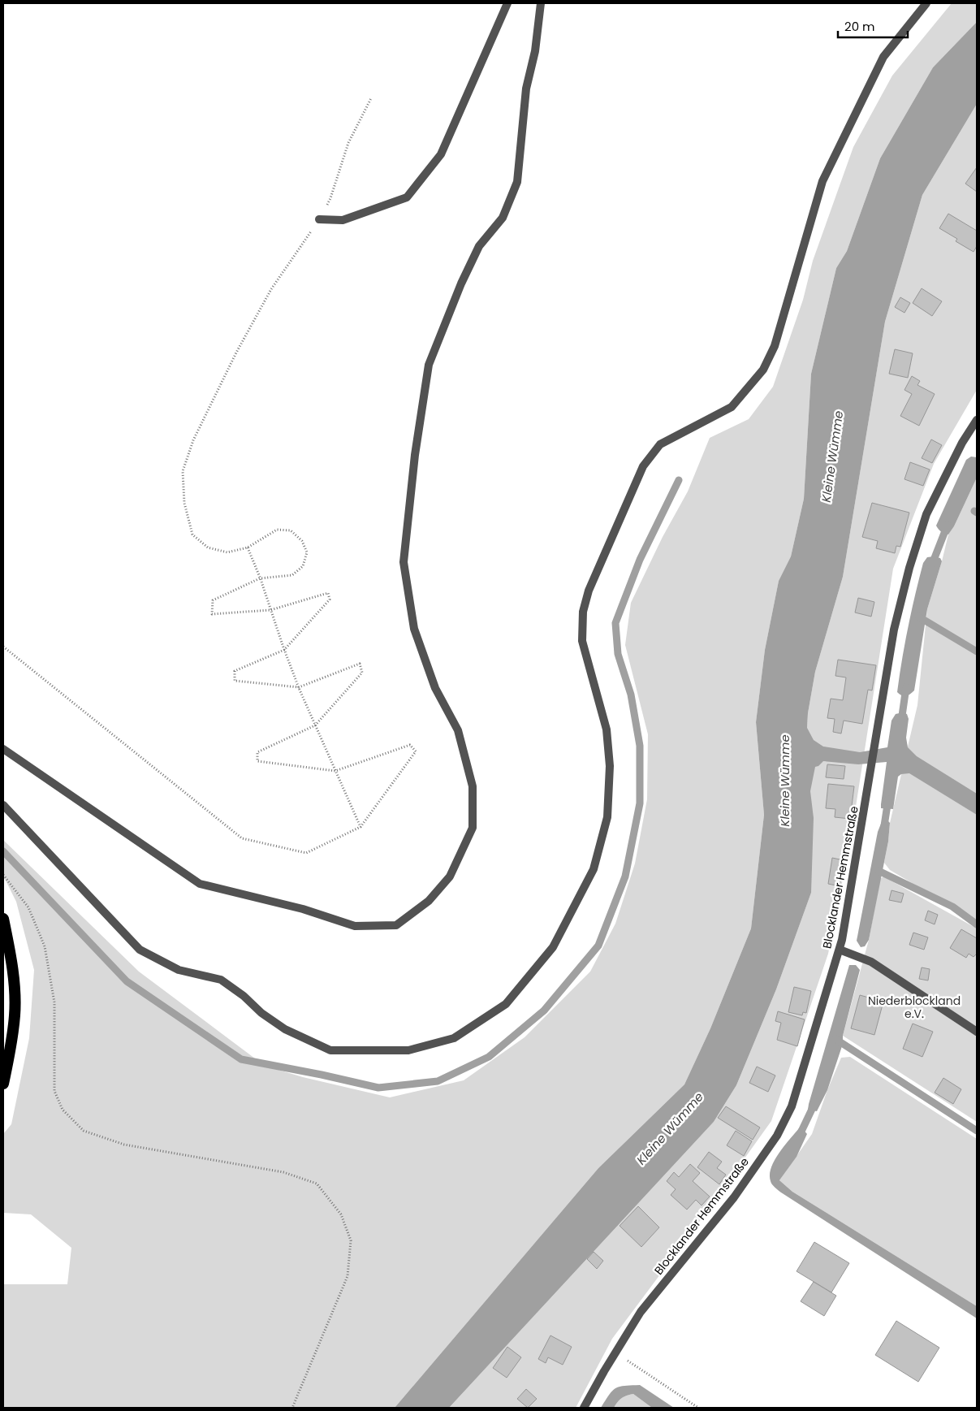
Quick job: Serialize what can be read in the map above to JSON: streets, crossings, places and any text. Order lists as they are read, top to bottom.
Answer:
{
  "streets": {
    "street": ["Blocklander Hemmstraße"]
  },
  "water": ["Kleine Wümme"],
  "parks": ["Niederblockland e.V."],
  "scale_bar": "20 m"
}
